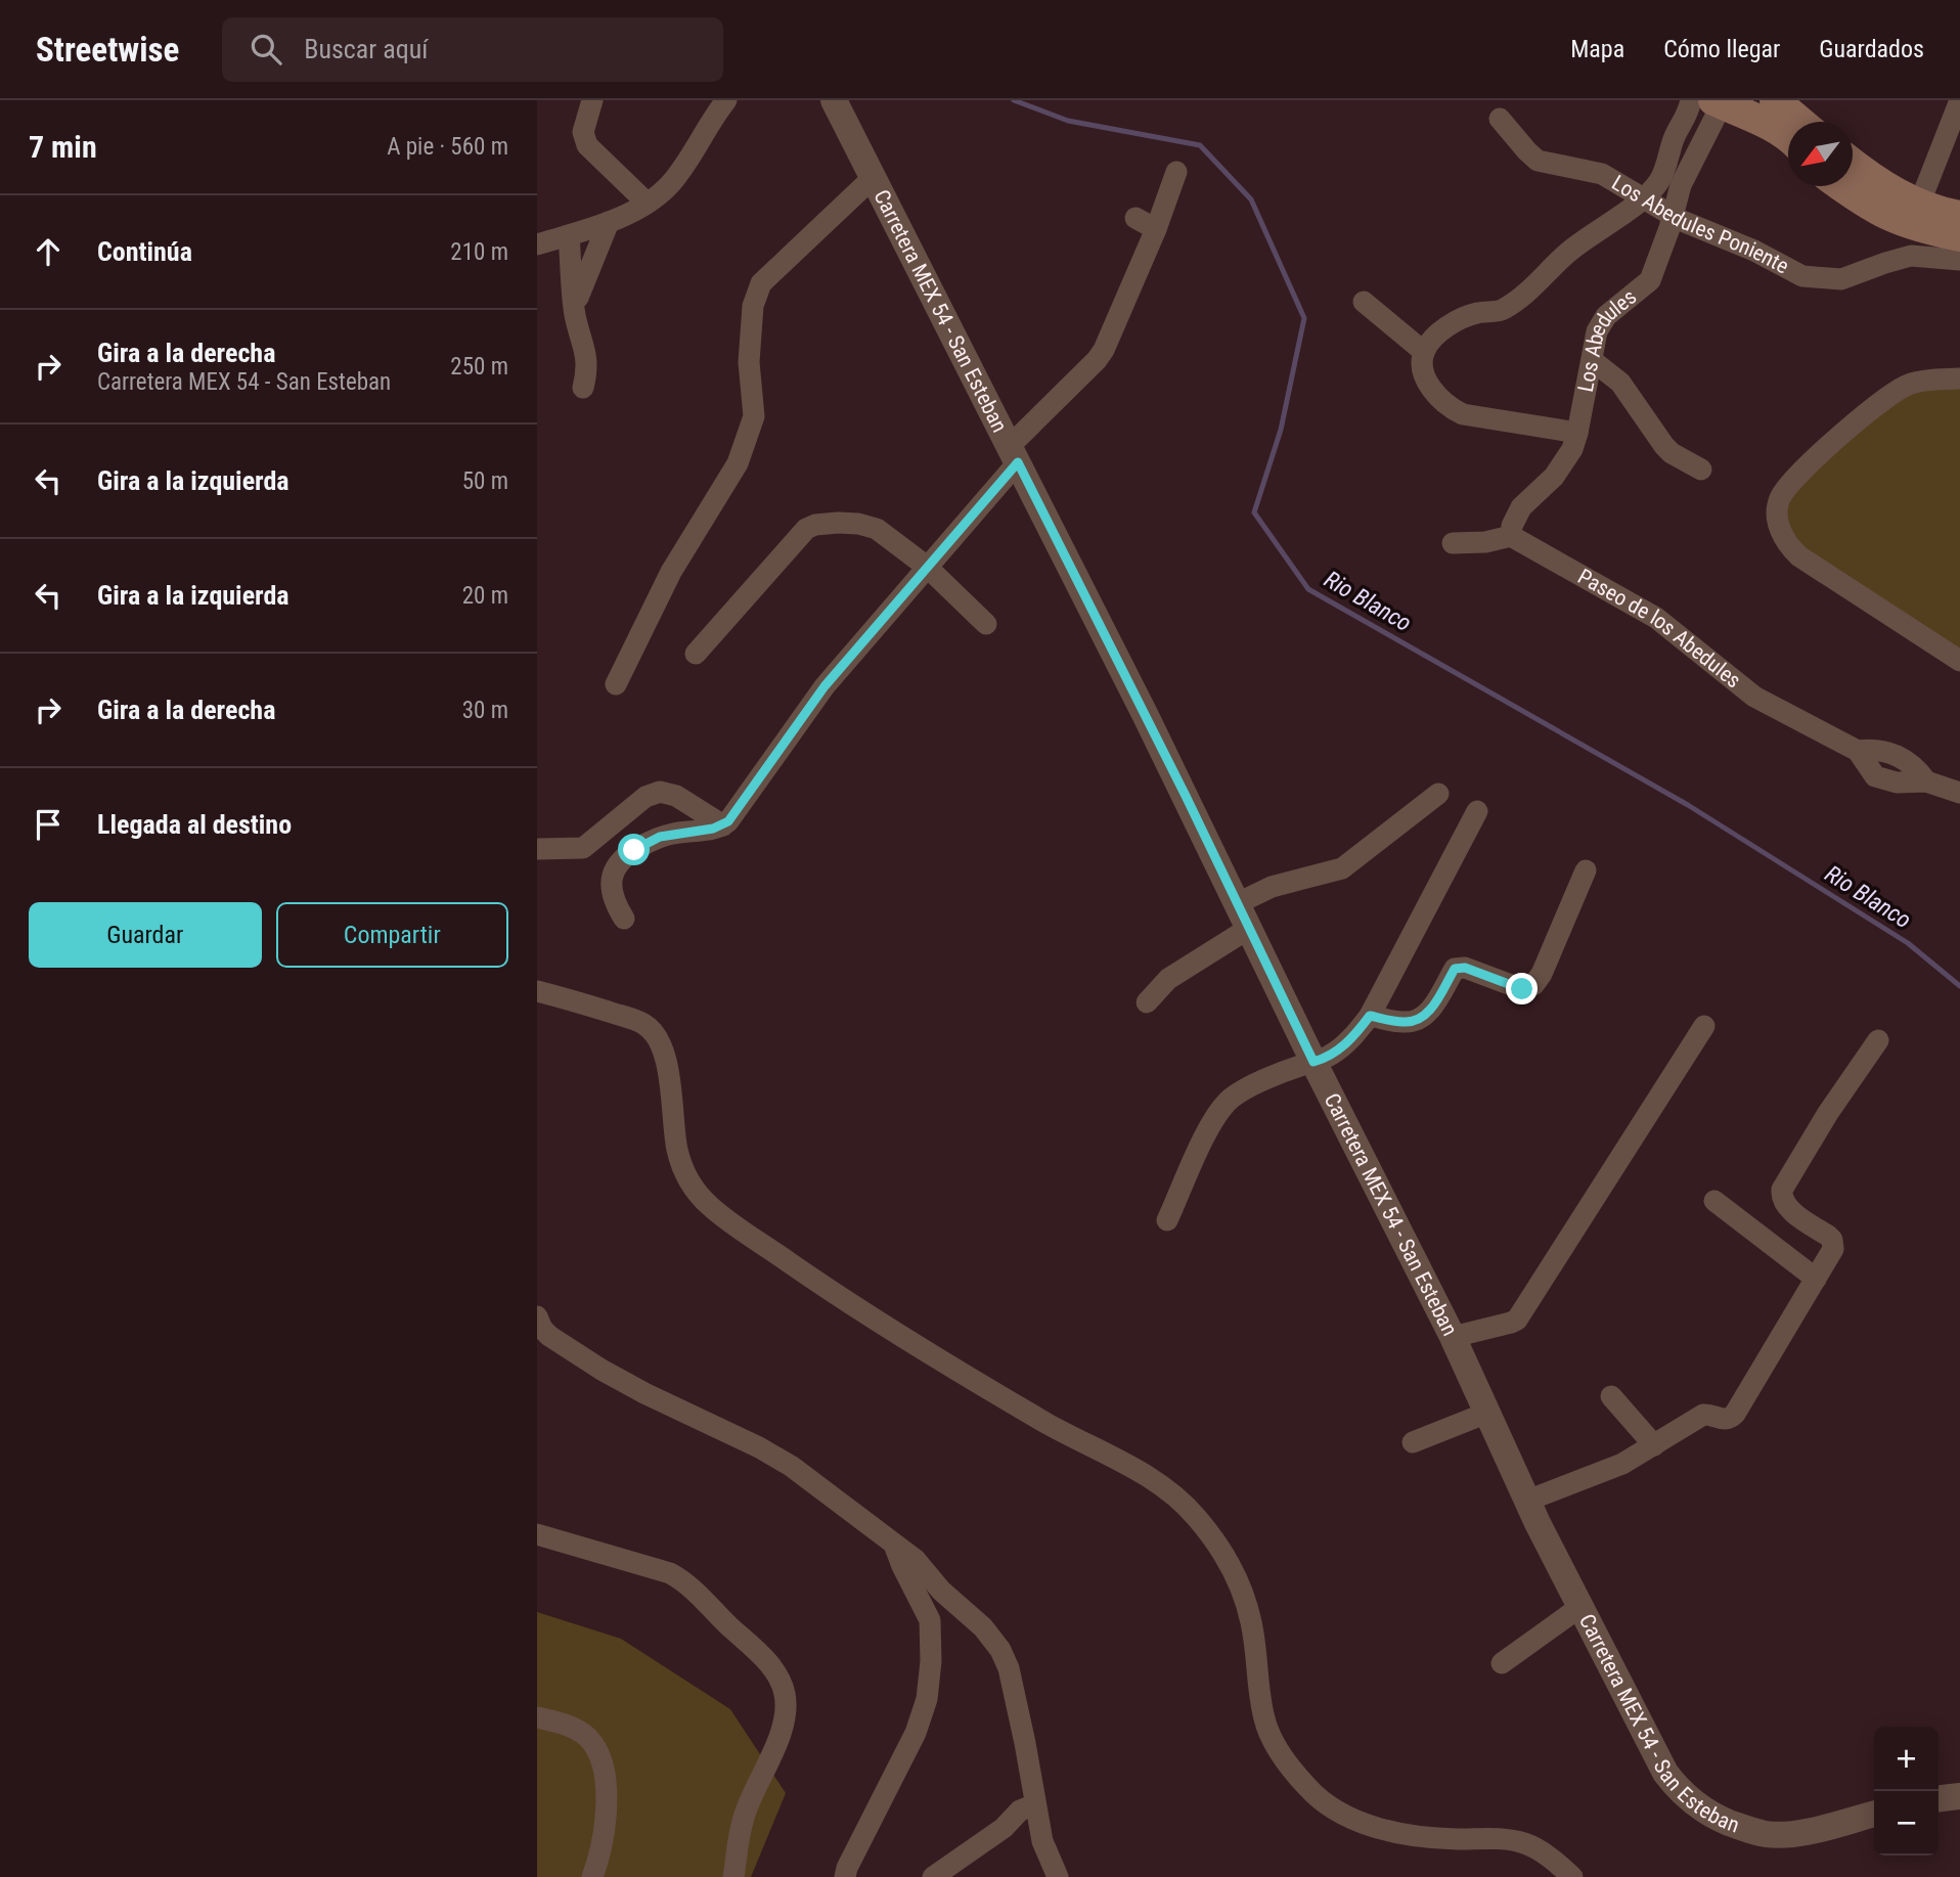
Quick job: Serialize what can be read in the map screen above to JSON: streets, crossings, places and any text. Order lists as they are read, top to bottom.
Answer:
{
  "streets": {
    "street": [
      "Los Abedules Poniente",
      "Carretera MEX 54 - San Esteban",
      "Los Abedules",
      "Paseo de los Abedules"
    ]
  },
  "crossings": [
    ["Los Abedules Poniente", "Los Abedules"],
    ["Los Abedules", "Paseo de los Abedules"]
  ],
  "water": ["Rio Blanco"],
  "north": "bottom left",
  "page": {
    "header": "Streetwise",
    "search": "Buscar aquí",
    "nav": ["Mapa", "Cómo llegar", "Guardados"],
    "heading": ["7 min", "A pie · 560 m"],
    "list": [
      ["Continúa", "210 m"],
      ["Gira a la derecha", "Carretera MEX 54 - San Esteban", "250 m"],
      ["Gira a la izquierda", "50 m"],
      ["Gira a la izquierda", "20 m"],
      ["Gira a la derecha", "30 m"],
      "Llegada al destino"
    ],
    "buttons": ["Guardar", "Compartir"],
    "map_buttons": ["+", "−"]
  }
}
